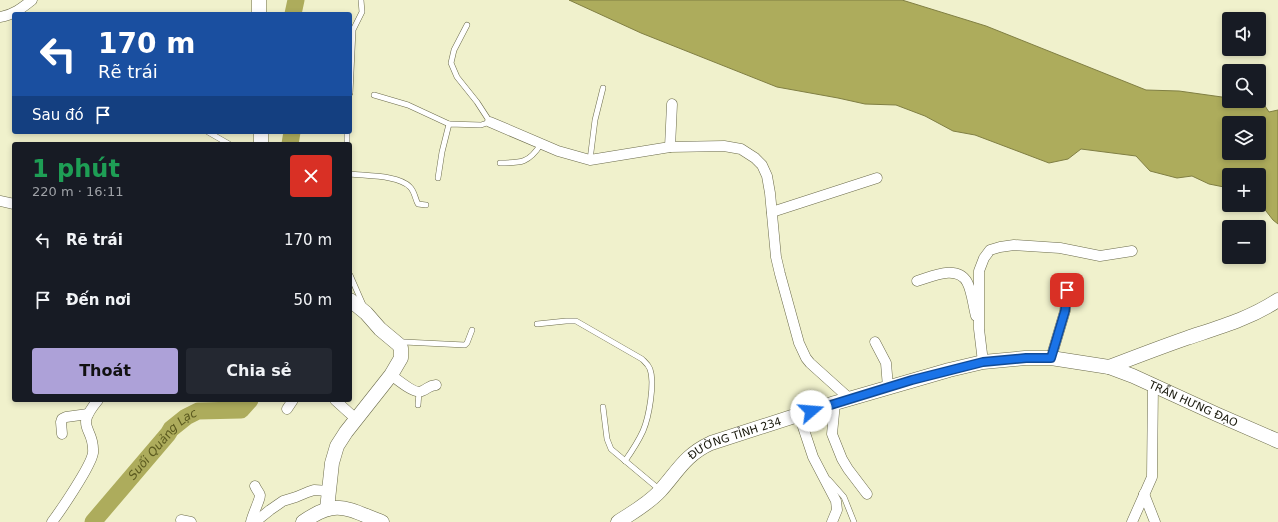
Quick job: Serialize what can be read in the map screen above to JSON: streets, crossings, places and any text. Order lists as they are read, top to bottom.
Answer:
{
  "streets": {
    "main road": ["TRẦN HƯNG ĐẠO", "ĐƯỜNG TỈNH 234"]
  },
  "crossings": [
    ["TRẦN HƯNG ĐẠO", "ĐƯỜNG TỈNH 234"]
  ],
  "water": ["Suối Quảng Lạc"],
  "page": {
    "map_buttons": ["+", "−"],
    "turn": ["170 m", "Rẽ trái"],
    "then": "Sau đó",
    "heading": ["1 phút", "220 m · 16:11"],
    "list": [
      {
        "name": "Rẽ trái",
        "value": "170 m"
      },
      {
        "name": "Đến nơi",
        "value": "50 m"
      }
    ],
    "buttons": ["Thoát", "Chia sẻ"]
  }
}
